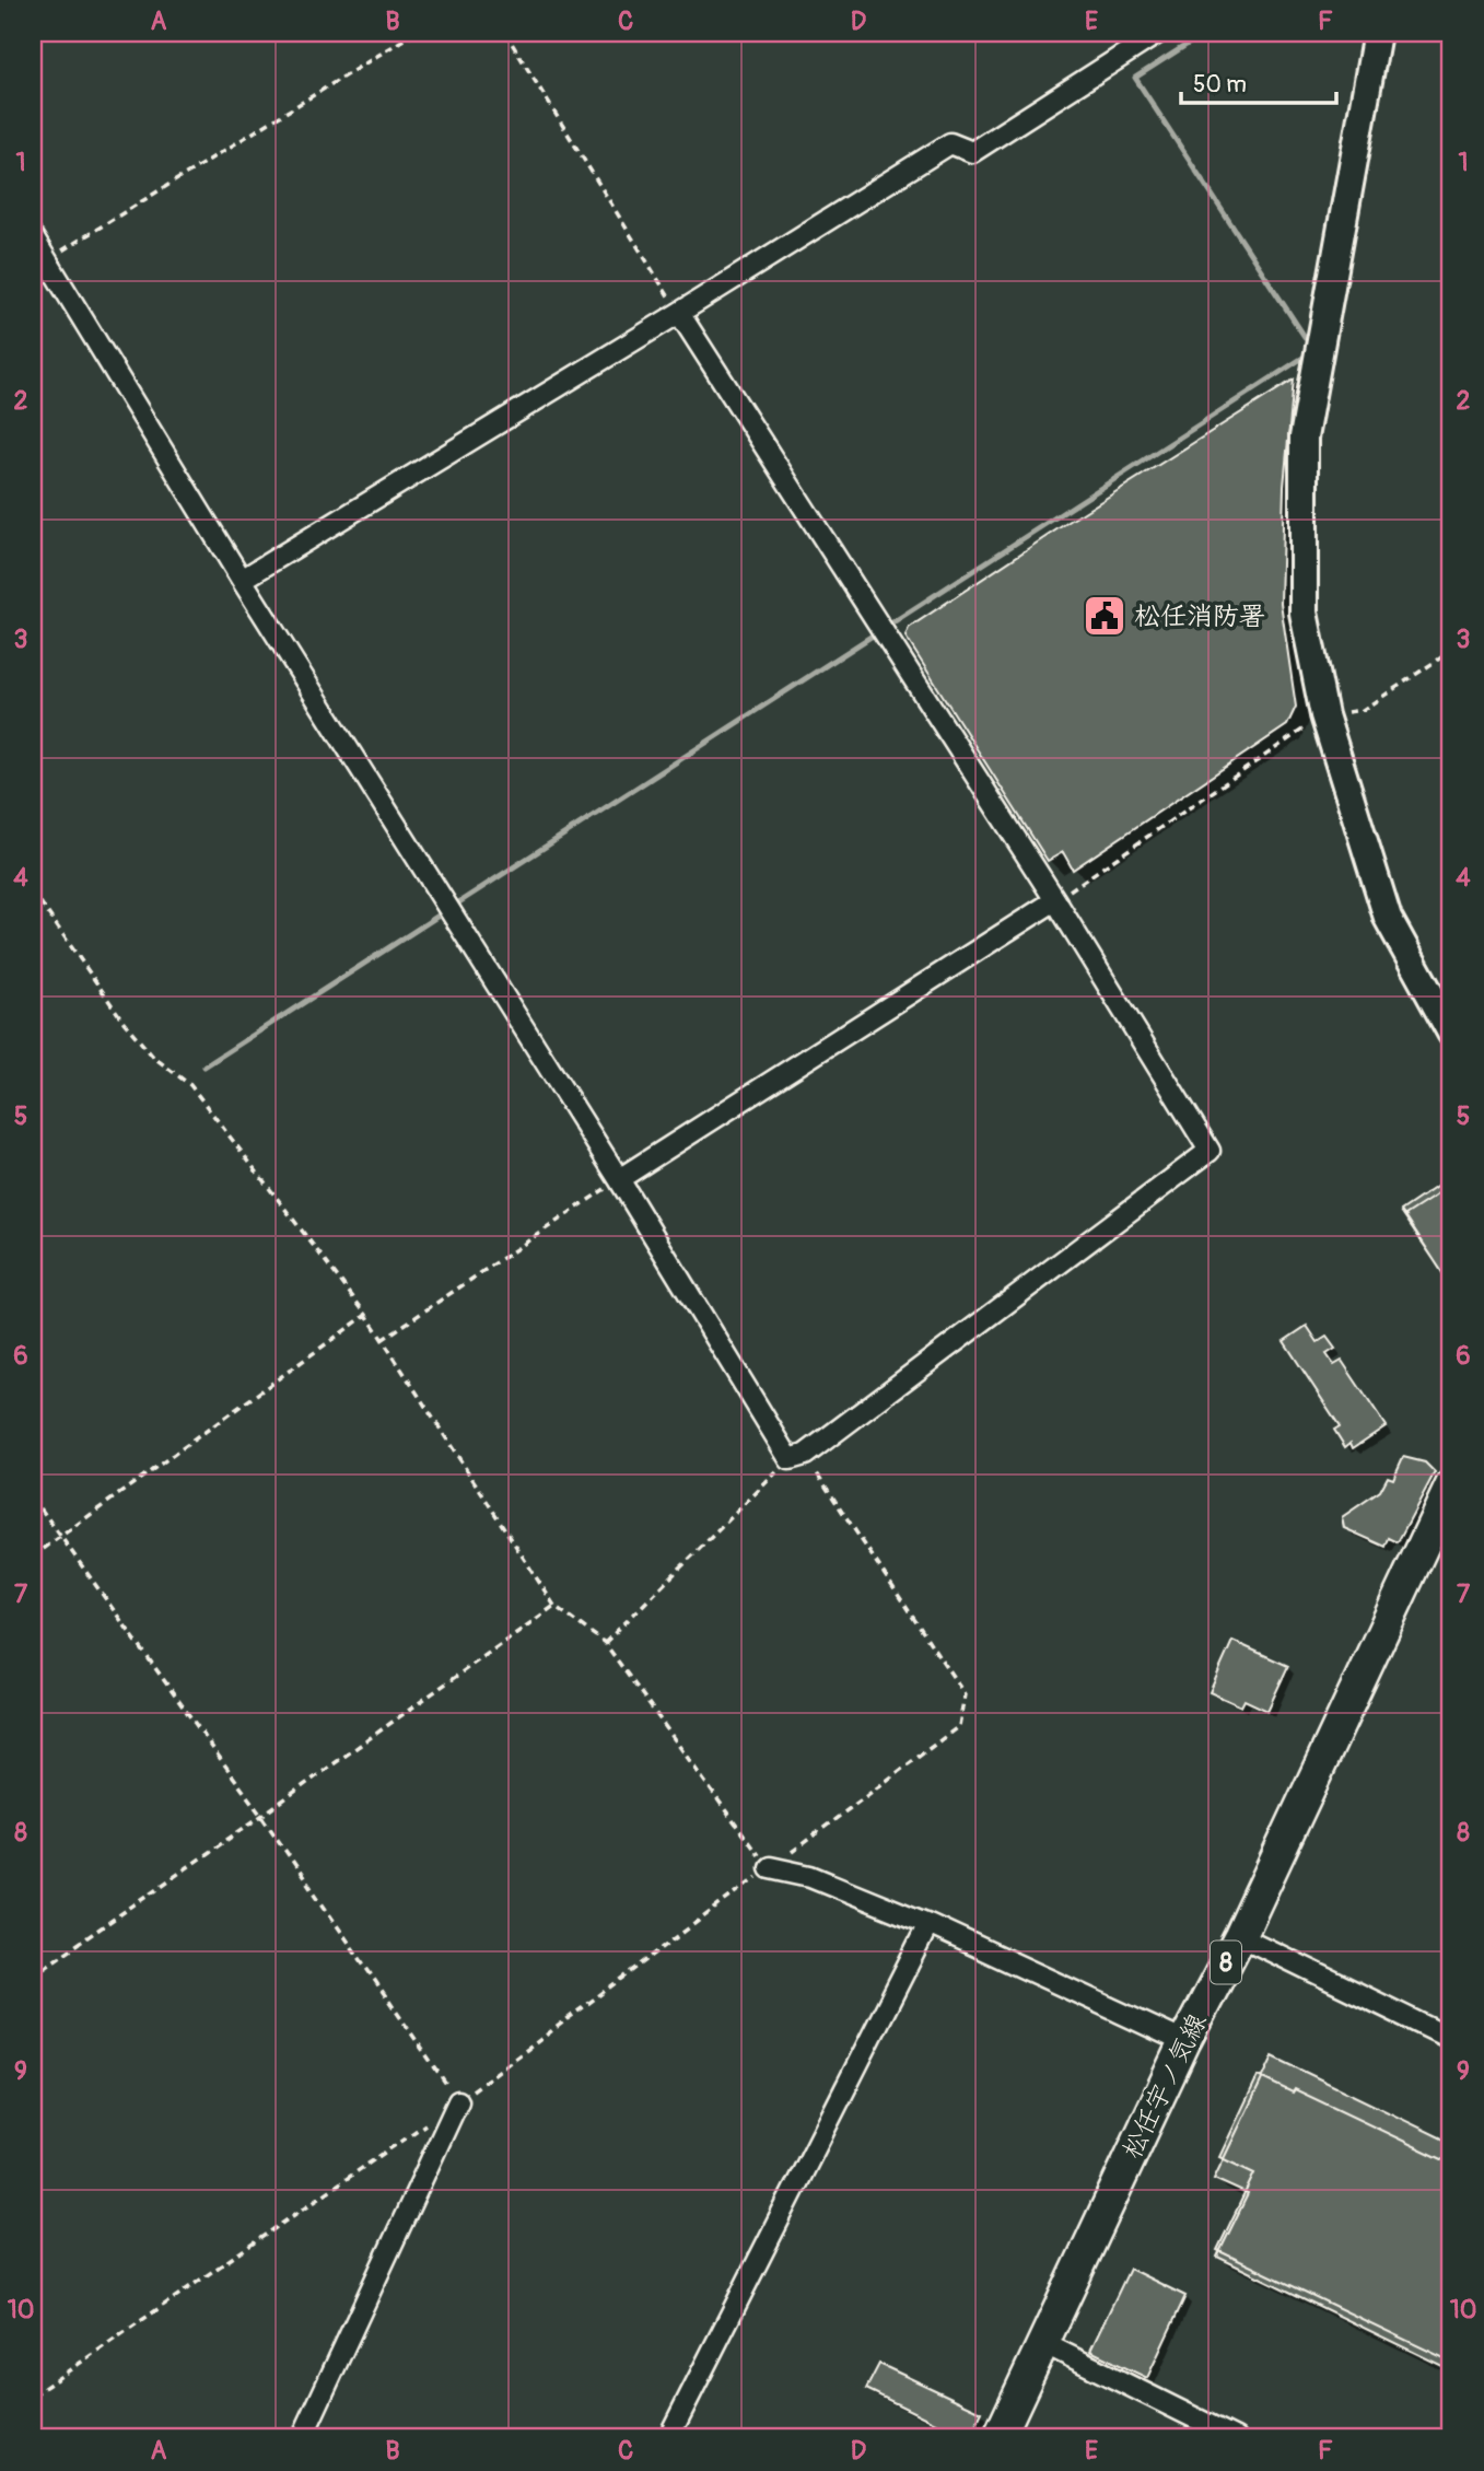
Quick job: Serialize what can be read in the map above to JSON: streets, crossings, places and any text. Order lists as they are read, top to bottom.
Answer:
{
  "streets": {
    "main road": ["8", "松任宇ノ気線"]
  },
  "places": {
    "public building": ["松任消防署"]
  },
  "scale_bar": "50 m",
  "grid": {
    "columns": [
      "A",
      "B",
      "C",
      "D",
      "E",
      "F"
    ],
    "rows": [
      "1",
      "2",
      "3",
      "4",
      "5",
      "6",
      "7",
      "8",
      "9",
      "10"
    ]
  }
}
